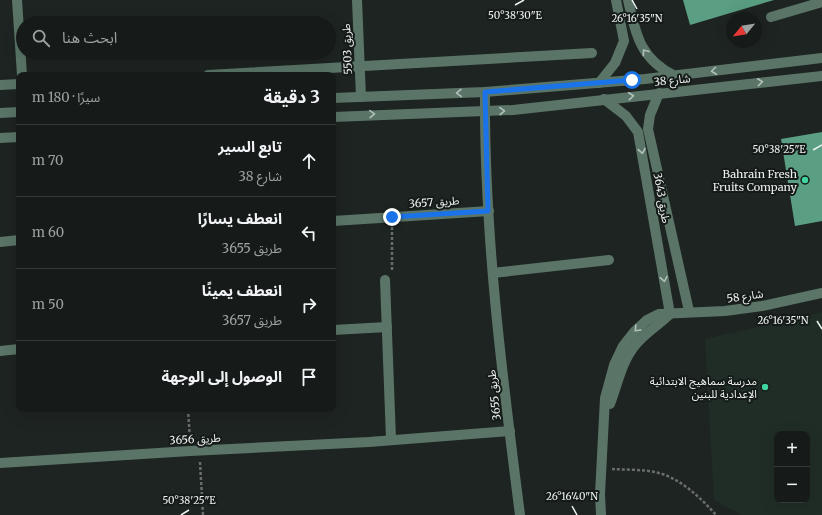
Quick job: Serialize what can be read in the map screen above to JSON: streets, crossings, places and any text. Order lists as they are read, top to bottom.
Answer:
{
  "streets": {
    "street": [
      "طريق 5503",
      "شارع 38",
      "طريق 3643",
      "طريق 3657",
      "شارع 58",
      "طريق 3655",
      "طريق 3656"
    ]
  },
  "crossings": [
    ["طريق 5503", "شارع 38"],
    ["شارع 38", "طريق 3643"],
    ["شارع 38", "طريق 3655"],
    ["طريق 3643", "شارع 58"],
    ["طريق 3657", "طريق 3655"],
    ["طريق 3655", "طريق 3656"]
  ],
  "places": ["Bahrain Fresh Fruits Company", "مدرسة سماهيج الابتدائية الإعدادية للبنين"],
  "north": "bottom left",
  "page": {
    "search": "ابحث هنا",
    "heading": ["3 دقيقة", "سيرًا · 180 m"],
    "list": [
      ["تابع السير", "شارع 38", "70 m"],
      ["انعطف يسارًا", "طريق 3655", "60 m"],
      ["انعطف يمينًا", "طريق 3657", "50 m"],
      "الوصول إلى الوجهة"
    ],
    "map_buttons": ["+", "−"]
  },
  "coordinates": [
    "50°38'30\"E",
    "26°16'35\"N",
    "50°38'25\"E",
    "26°16'40\"N"
  ]
}
